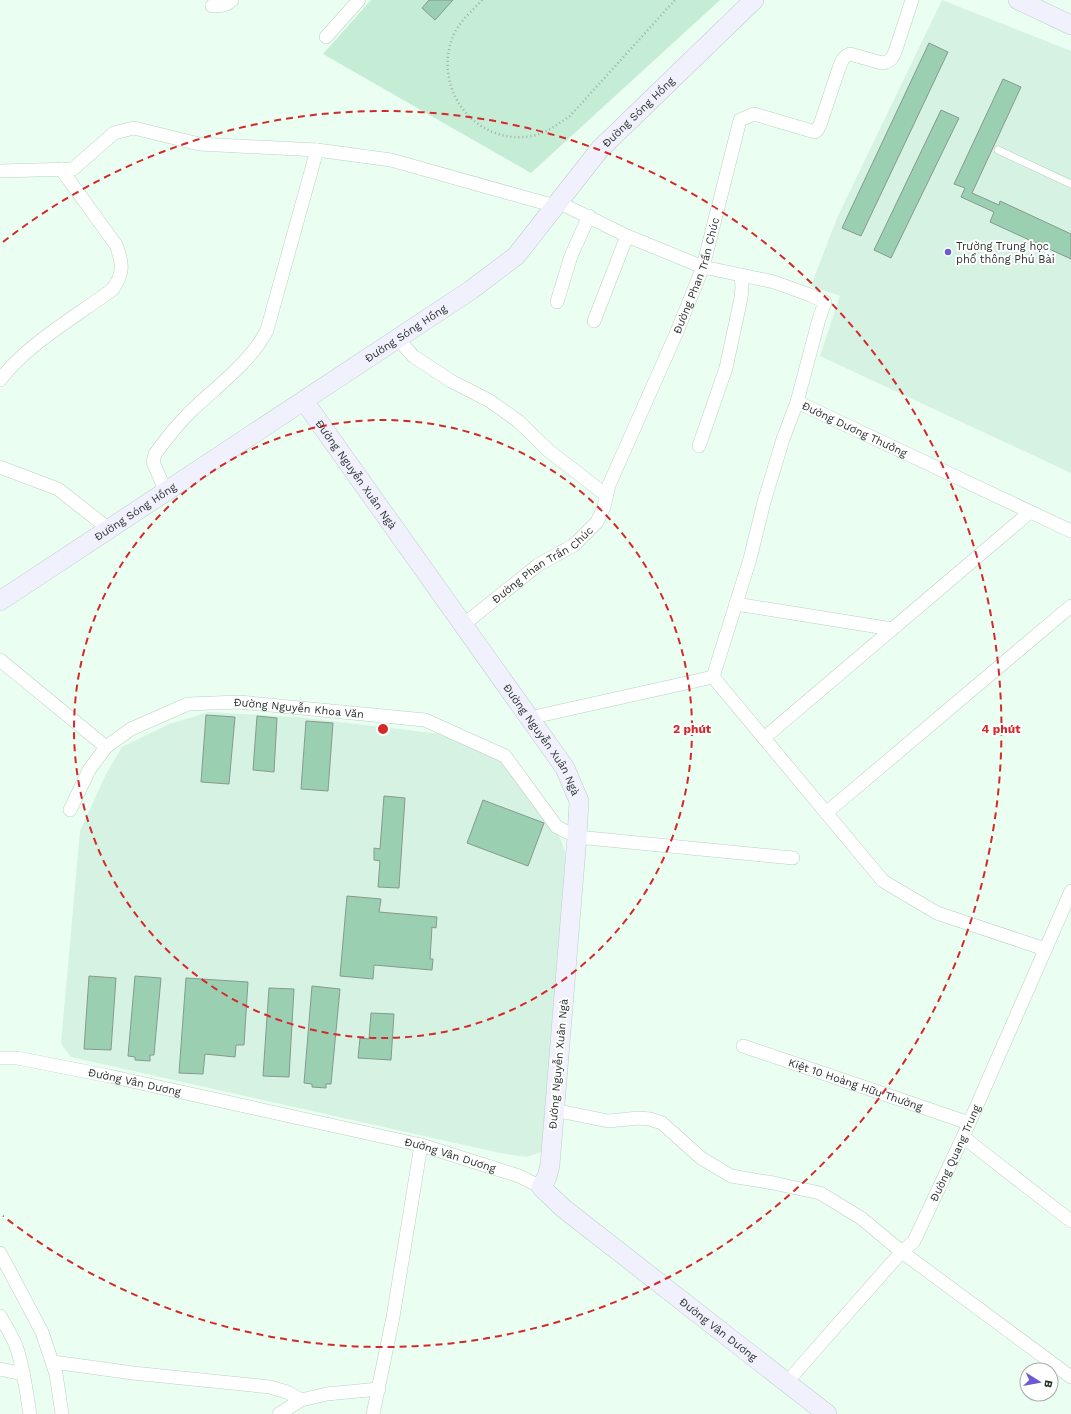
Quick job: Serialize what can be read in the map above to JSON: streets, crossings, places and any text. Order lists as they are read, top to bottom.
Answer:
{
  "streets": {
    "street": [
      "Đường Sóng Hồng",
      "Đường Phan Trần Chúc",
      "Đường Dương Thưởng",
      "Đường Nguyễn Xuân Ngà",
      "Đường Nguyễn Khoa Văn",
      "Đường Vân Dương",
      "Kiệt 10 Hoàng Hữu Thường",
      "Đường Quang Trung"
    ]
  },
  "crossings": [
    ["Đường Sóng Hồng", "Đường Dương Thưởng"],
    ["Đường Sóng Hồng", "Đường Nguyễn Xuân Ngà"],
    ["Đường Phan Trần Chúc", "Đường Dương Thưởng"],
    ["Đường Phan Trần Chúc", "Đường Nguyễn Xuân Ngà"],
    ["Đường Nguyễn Xuân Ngà", "Đường Nguyễn Khoa Văn"],
    ["Đường Nguyễn Xuân Ngà", "Đường Vân Dương"],
    ["Đường Vân Dương", "Đường Quang Trung"],
    ["Kiệt 10 Hoàng Hữu Thường", "Đường Quang Trung"]
  ],
  "places": ["Trường Trung học phổ thông Phú Bài"],
  "north": "right",
  "rings": ["2 phút", "4 phút"]
}
